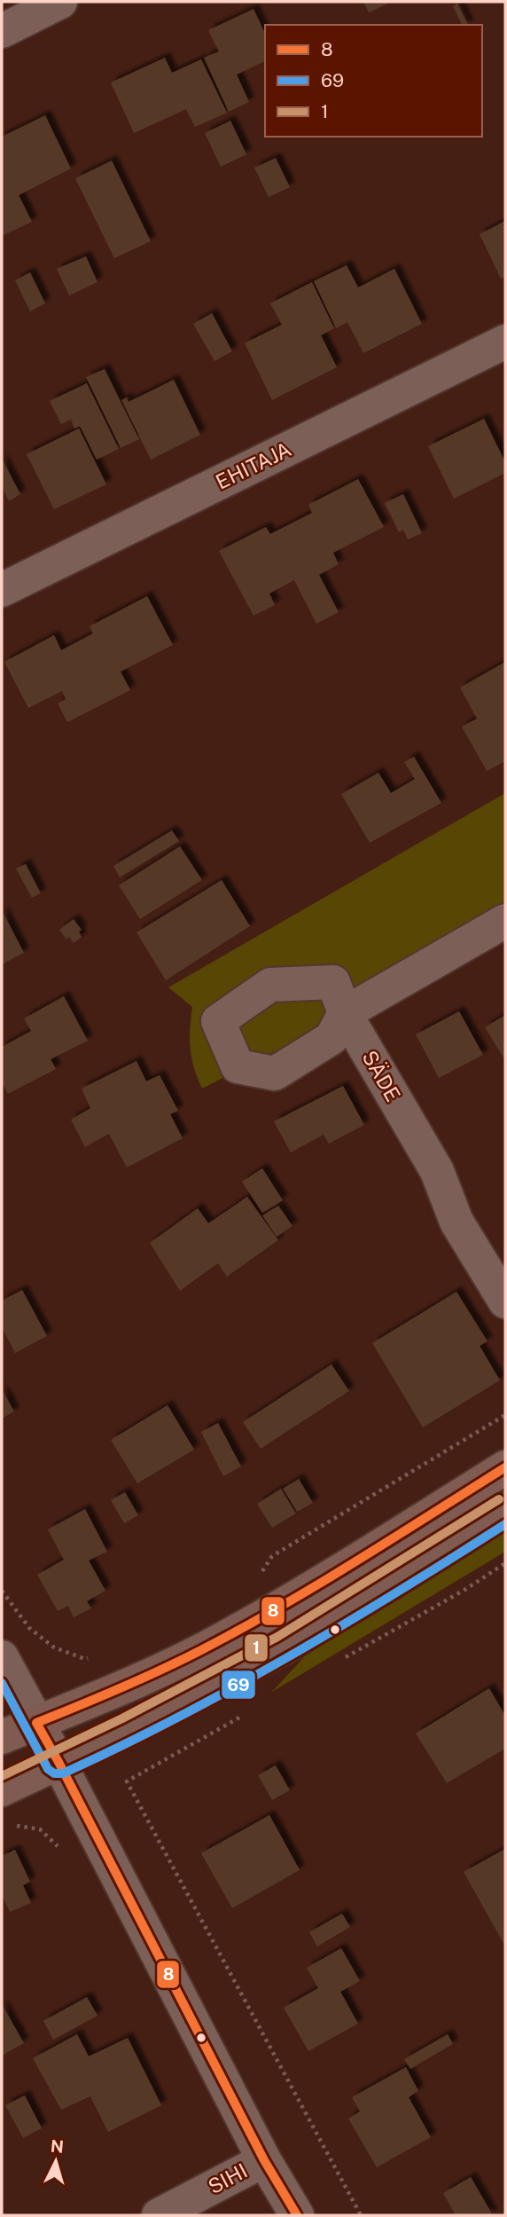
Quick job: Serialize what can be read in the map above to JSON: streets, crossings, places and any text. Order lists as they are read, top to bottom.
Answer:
{
  "streets": {
    "street": ["EHITAJA", "SÄDE", "SIHI"]
  },
  "lines": ["transit line 8", "transit line 1", "transit line 69"],
  "legend": ["8", "69", "1"],
  "north": "top"
}
